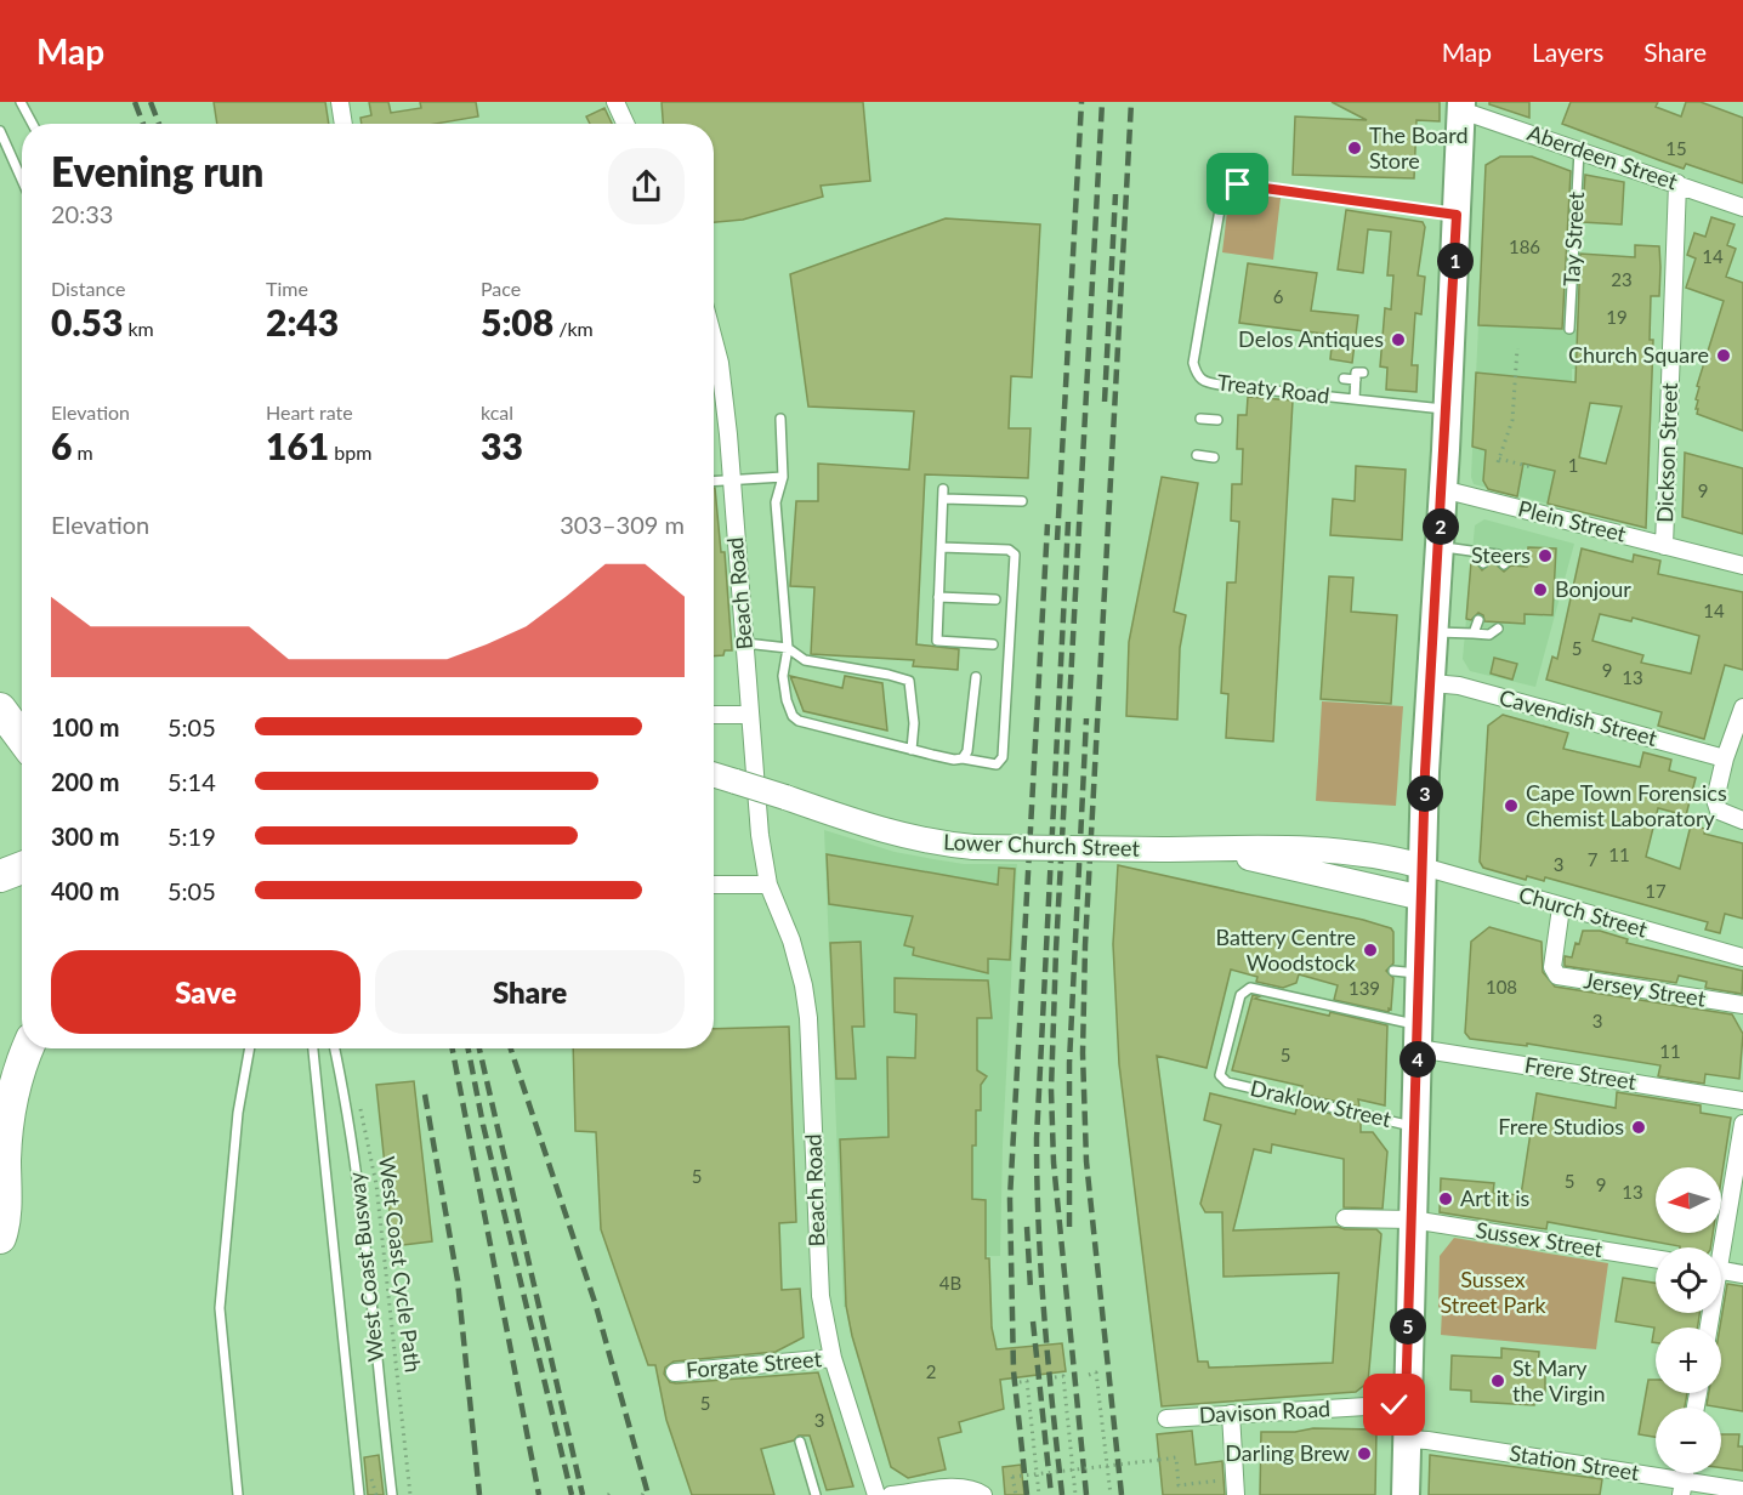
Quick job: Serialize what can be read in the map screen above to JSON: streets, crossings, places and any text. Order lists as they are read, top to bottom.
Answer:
{
  "streets": {
    "main road": ["Lower Church Street"],
    "street": [
      "Aberdeen Street",
      "Dickson Street",
      "Plein Street",
      "Beach Road",
      "Cavendish Street",
      "Church Street",
      "Jersey Street",
      "Frere Street",
      "Sussex Street",
      "Forgate Street",
      "Davison Road",
      "Station Street"
    ],
    "lane": [
      "Tay Street",
      "Treaty Road",
      "Draklow Street",
      "West Coast Busway"
    ],
    "path": ["West Coast Cycle Path"]
  },
  "crossings": [
    ["Aberdeen Street", "Tay Street"],
    ["Aberdeen Street", "Dickson Street"],
    ["Dickson Street", "Plein Street"],
    ["Beach Road", "Forgate Street"],
    ["Lower Church Street", "Church Street"],
    ["Church Street", "Jersey Street"],
    ["Frere Street", "Draklow Street"]
  ],
  "parks": ["Sussex Street Park"],
  "places": [
    "The Board Store",
    "Delos Antiques",
    "Church Square",
    "Steers",
    "Bonjour",
    "Cape Town Forensics Chemist Laboratory",
    "Battery Centre Woodstock",
    "Frere Studios",
    "Art it is",
    "St Mary the Virgin",
    "Darling Brew"
  ],
  "house_numbers": [
    "15",
    "186",
    "14",
    "23",
    "6",
    "19",
    "1",
    "9",
    "14",
    "5",
    "9",
    "13",
    "11",
    "7",
    "3",
    "17",
    "108",
    "139",
    "3",
    "11",
    "5",
    "5",
    "5",
    "9",
    "13",
    "4B",
    "2",
    "5",
    "3"
  ],
  "north": "left",
  "page": {
    "header": "Map",
    "nav": ["Map", "Layers", "Share"],
    "heading": ["Evening run", "20:33"],
    "pins": [
      "1",
      "2",
      "3",
      "4",
      "5"
    ],
    "stats": [
      ["Distance", "0.53 km"],
      ["Time", "2:43"],
      ["Pace", "5:08 /km"],
      ["Elevation", "6 m"],
      ["Heart rate", "161 bpm"],
      ["kcal", "33"]
    ],
    "chart": ["Elevation", "303–309 m"],
    "list": [
      {
        "name": "100 m",
        "note": "5:05"
      },
      {
        "name": "200 m",
        "note": "5:14"
      },
      {
        "name": "300 m",
        "note": "5:19"
      },
      {
        "name": "400 m",
        "note": "5:05"
      }
    ],
    "buttons": ["Save", "Share"],
    "map_buttons": ["+", "−"]
  }
}
